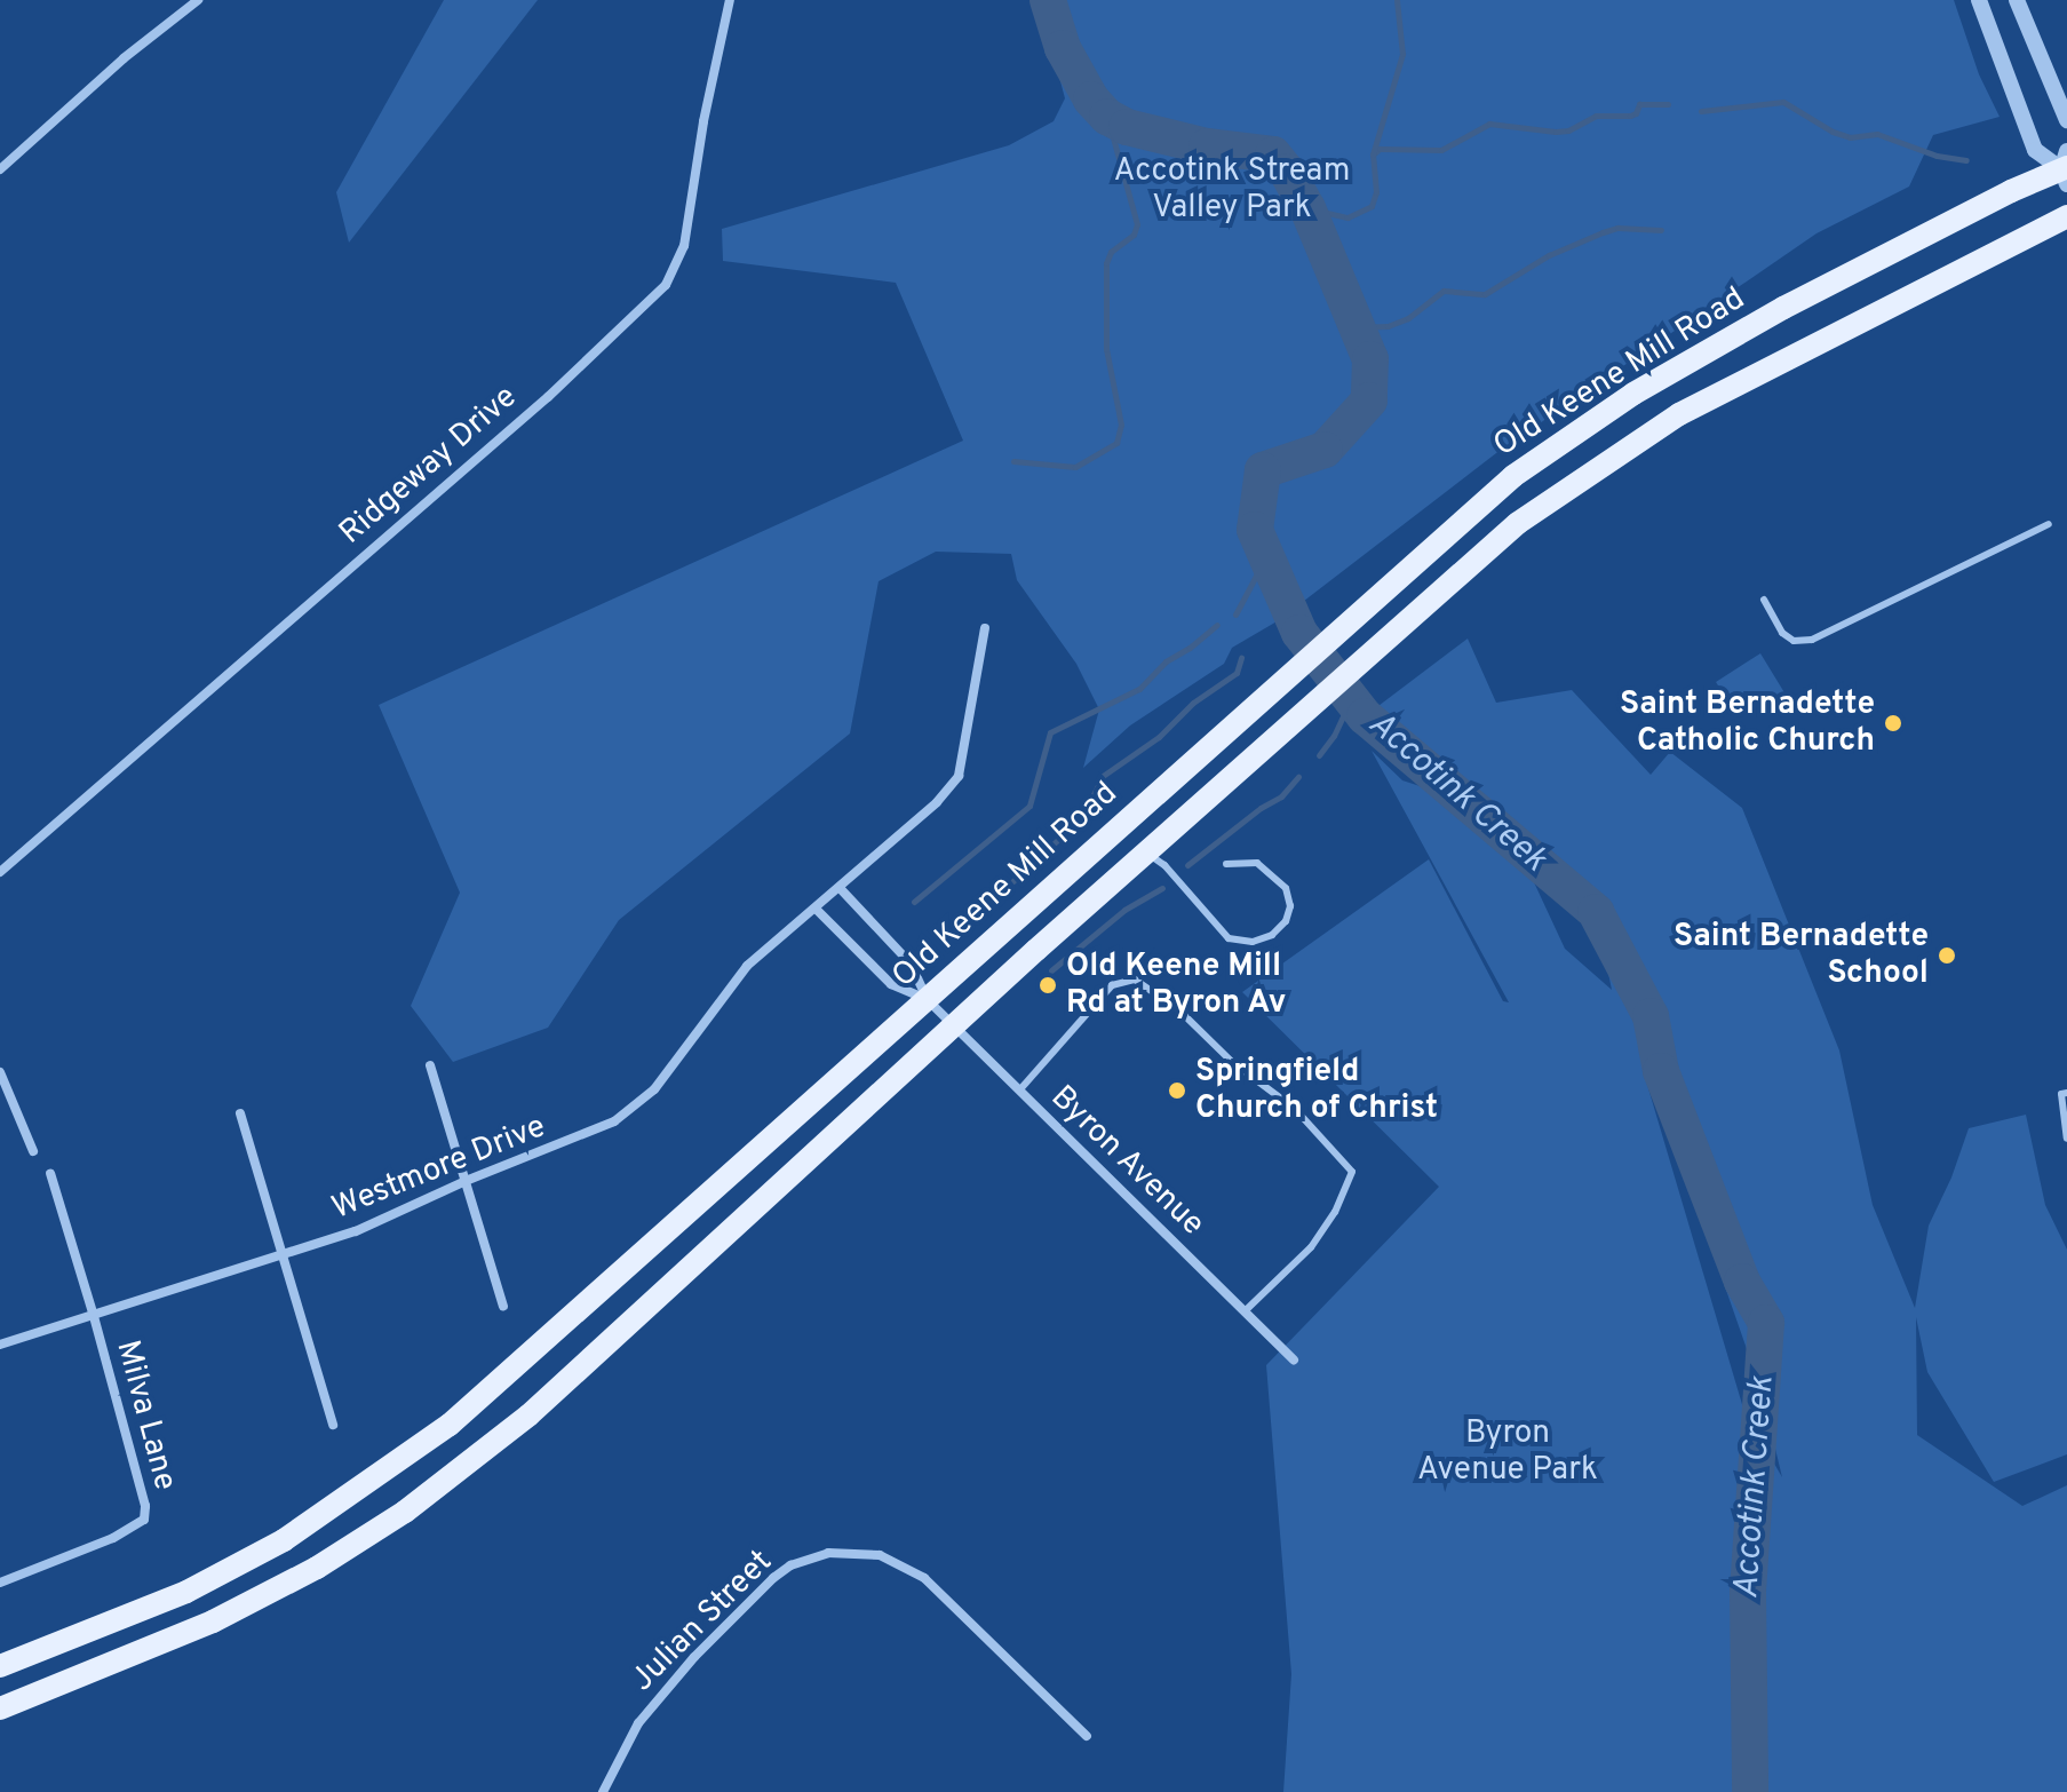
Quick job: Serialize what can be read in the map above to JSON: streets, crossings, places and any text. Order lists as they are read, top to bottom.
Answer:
{
  "streets": {
    "main road": ["Old Keene Mill Road"],
    "street": [
      "Ridgeway Drive",
      "Byron Avenue",
      "Westmore Drive",
      "Milva Lane",
      "Julian Street"
    ]
  },
  "crossings": [
    ["Old Keene Mill Road", "Byron Avenue"],
    ["Westmore Drive", "Milva Lane"]
  ],
  "water": ["Accotink Creek"],
  "parks": ["Accotink Stream Valley Park", "Byron Avenue Park"],
  "places": [
    "Saint Bernadette Catholic Church",
    "Saint Bernadette School",
    "Old Keene Mill Rd at Byron Av",
    "Springfield Church of Christ"
  ]
}
